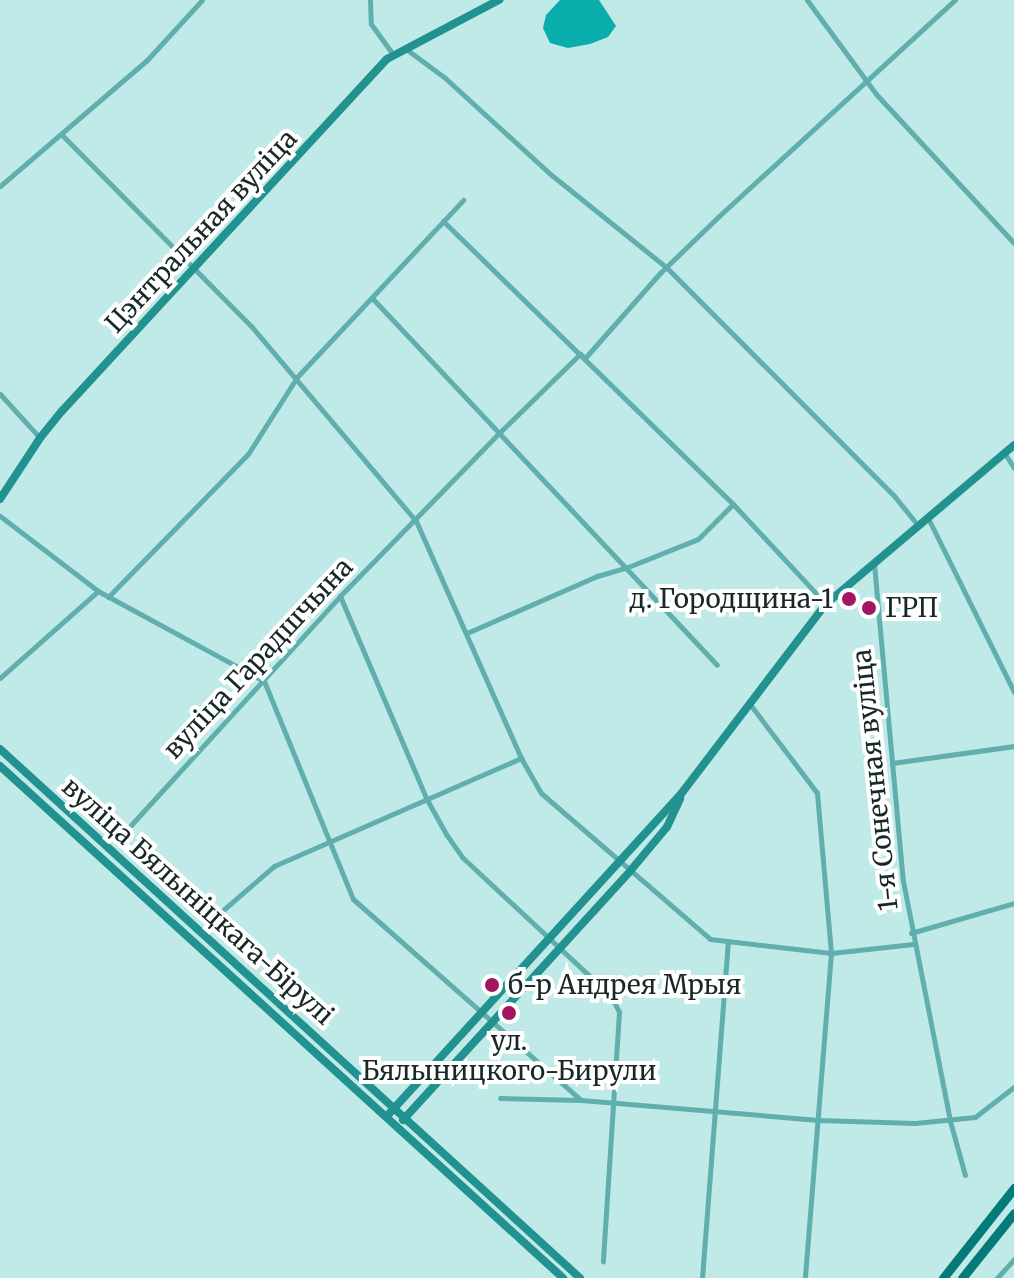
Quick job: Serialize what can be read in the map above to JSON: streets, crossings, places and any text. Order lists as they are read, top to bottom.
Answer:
{
  "streets": {
    "main road": ["Цэнтральная вуліца", "вуліца Бялыніцкага-Бірулі"],
    "street": ["вуліца Гарадшчына", "1-я Сонечная вуліца"]
  },
  "places": [
    "д. Городщина-1",
    "ГРП",
    "б-р Андрея Мрыя",
    "ул. Бялыницкого-Бирули"
  ]
}
